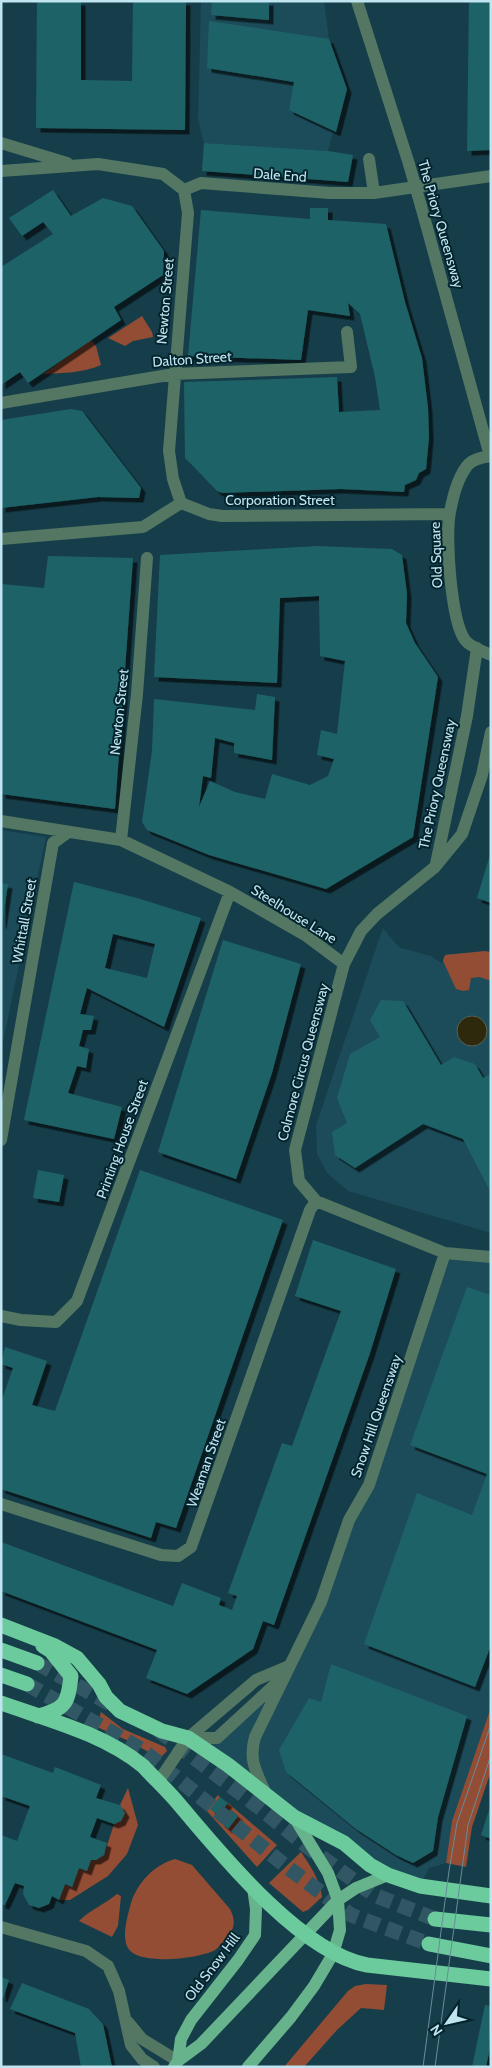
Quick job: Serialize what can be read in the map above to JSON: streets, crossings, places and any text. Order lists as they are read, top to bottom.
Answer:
{
  "streets": {
    "main road": ["Old Snow Hill"],
    "street": [
      "Dale End",
      "The Priory Queensway",
      "Newton Street",
      "Dalton Street",
      "Corporation Street",
      "Old Square",
      "Steelhouse Lane",
      "Whittall Street",
      "Colmore Circus Queensway",
      "Printing House Street",
      "Snow Hill Queensway",
      "Weaman Street"
    ]
  },
  "crossings": [
    ["Dale End", "Newton Street"],
    ["The Priory Queensway", "Old Square"],
    ["The Priory Queensway", "Colmore Circus Queensway"],
    ["Newton Street", "Dalton Street"],
    ["Newton Street", "Corporation Street"],
    ["Newton Street", "Steelhouse Lane"],
    ["Corporation Street", "Old Square"],
    ["Steelhouse Lane", "Whittall Street"],
    ["Steelhouse Lane", "Colmore Circus Queensway"],
    ["Steelhouse Lane", "Printing House Street"],
    ["Colmore Circus Queensway", "Snow Hill Queensway"],
    ["Colmore Circus Queensway", "Weaman Street"]
  ],
  "north": "bottom left"
}
